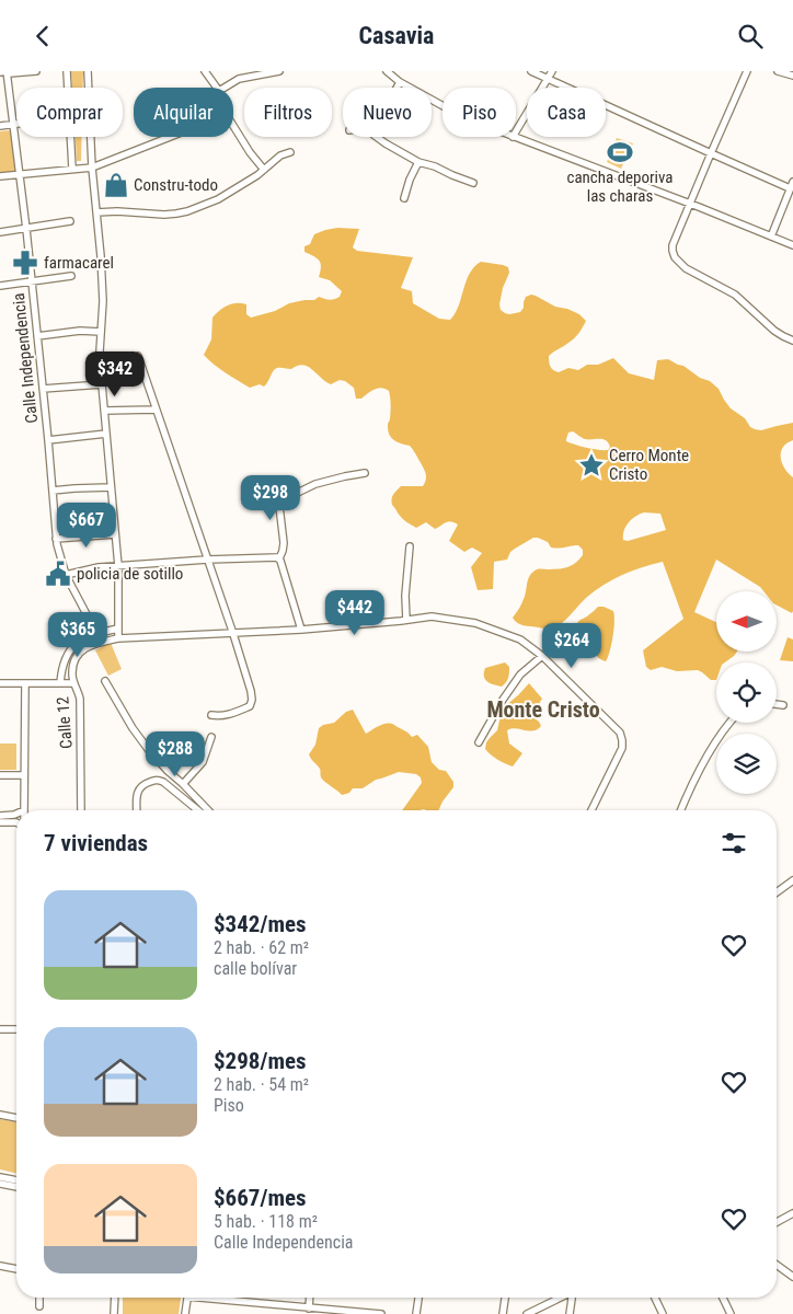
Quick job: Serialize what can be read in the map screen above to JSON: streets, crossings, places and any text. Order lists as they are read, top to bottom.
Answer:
{
  "streets": {
    "street": ["Calle Independencia", "Calle 12"]
  },
  "crossings": [
    ["Calle Independencia", "Calle 12"]
  ],
  "districts": ["Monte Cristo"],
  "places": {
    "sports": ["cancha deporiva las charas"],
    "shop": ["Constru-todo"],
    "pharmacy": ["farmacarel"],
    "place": ["Cerro Monte Cristo"],
    "public building": ["policia de sotillo"]
  },
  "north": "left",
  "page": {
    "header": "Casavia",
    "chip": [
      "Comprar",
      "Alquilar",
      "Filtros",
      "Nuevo",
      "Piso",
      "Casa"
    ],
    "price": [
      "$342",
      "$298",
      "$667",
      "$442",
      "$365",
      "$264",
      "$288"
    ],
    "heading": "7 viviendas",
    "list": [
      {
        "name": "$342/mes",
        "note": "2 hab. · 62 m² · calle bolívar"
      },
      {
        "name": "$298/mes",
        "note": "2 hab. · 54 m² · Piso"
      },
      {
        "name": "$667/mes",
        "note": "5 hab. · 118 m² · Calle Independencia"
      }
    ]
  }
}
